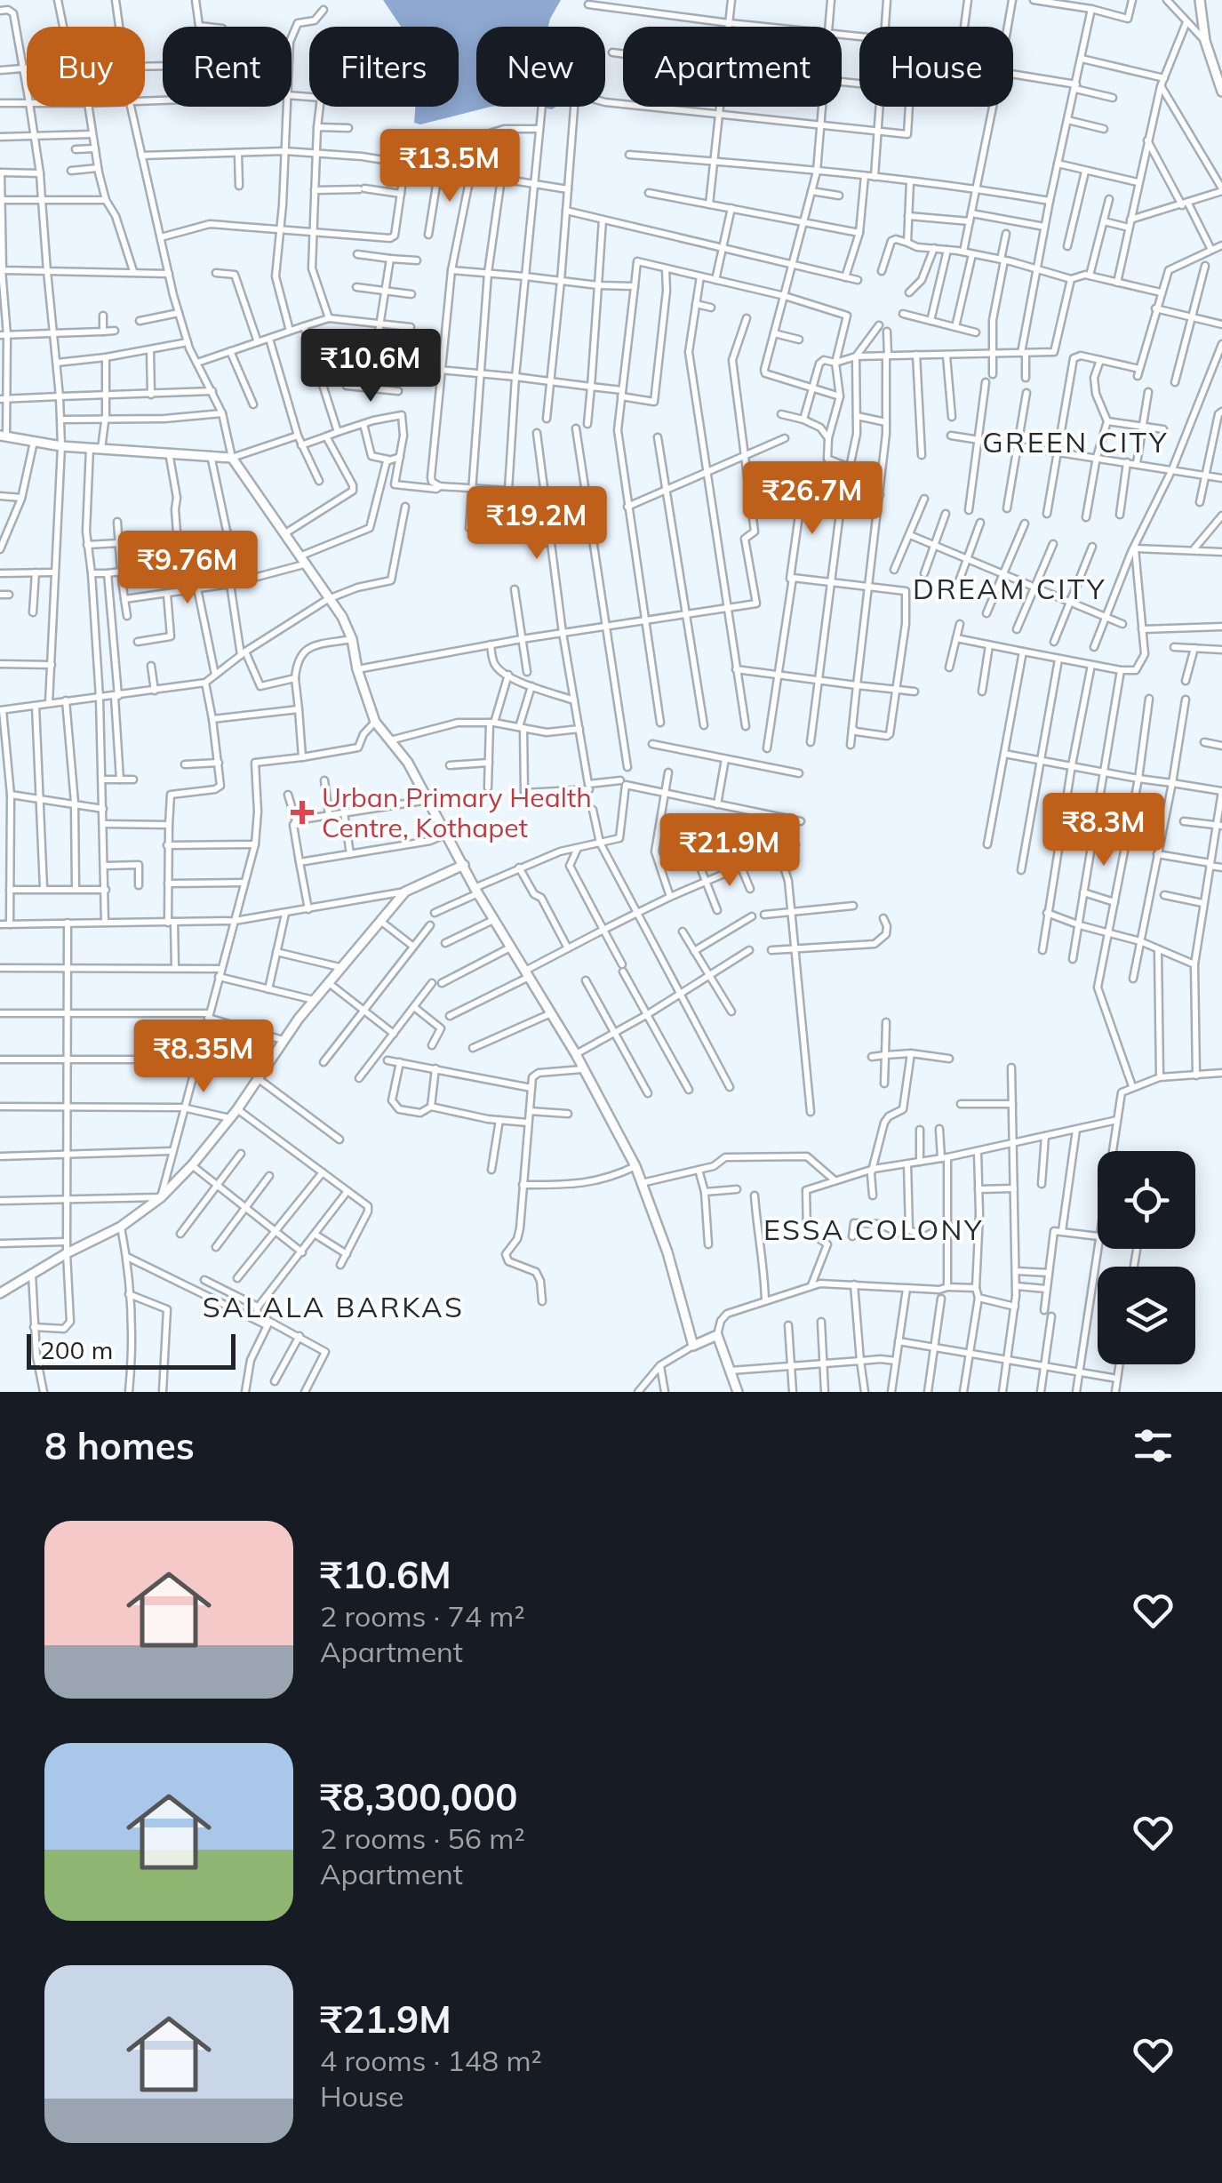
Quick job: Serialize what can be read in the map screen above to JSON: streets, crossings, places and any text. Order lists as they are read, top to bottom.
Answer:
{
  "districts": [
    "GREEN CITY",
    "DREAM CITY",
    "ESSA COLONY",
    "SALALA BARKAS"
  ],
  "places": {
    "health": ["Urban Primary Health Centre, Kothapet"]
  },
  "scale_bar": "200 m",
  "page": {
    "chip": [
      "Buy",
      "Rent",
      "Filters",
      "New",
      "Apartment",
      "House"
    ],
    "price": [
      "₹13.5M",
      "₹10.6M",
      "₹26.7M",
      "₹19.2M",
      "₹9.76M",
      "₹8.3M",
      "₹21.9M",
      "₹8.35M"
    ],
    "scale": "200 m",
    "heading": "8 homes",
    "list": [
      {
        "name": "₹10.6M",
        "note": "2 rooms · 74 m² · Apartment"
      },
      {
        "name": "₹8,300,000",
        "note": "2 rooms · 56 m² · Apartment"
      },
      {
        "name": "₹21.9M",
        "note": "4 rooms · 148 m² · House"
      }
    ]
  }
}
